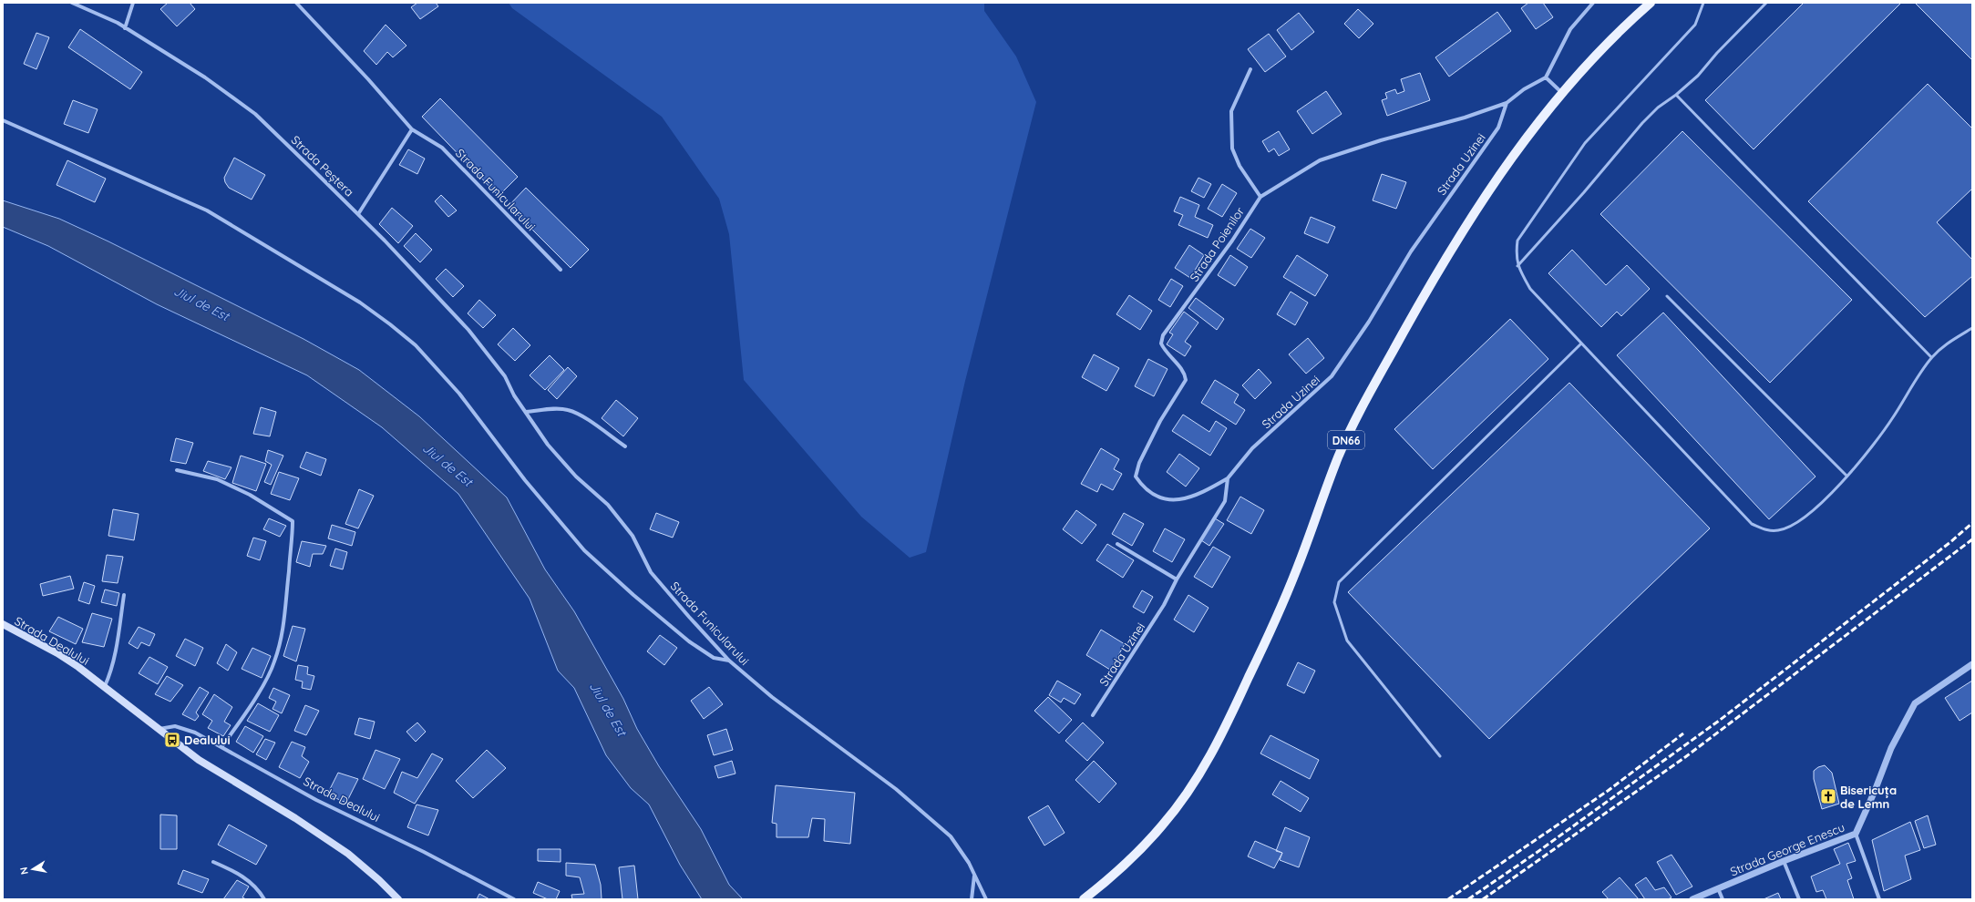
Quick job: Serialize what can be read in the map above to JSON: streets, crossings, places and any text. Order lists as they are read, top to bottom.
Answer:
{
  "streets": {
    "main road": ["DN66", "Strada Dealului"],
    "street": [
      "Strada Uzinei",
      "Strada Peștera",
      "Strada Funicularului",
      "Strada Poienilor",
      "Strada George Enescu"
    ]
  },
  "crossings": [
    ["Strada Uzinei", "Strada Poienilor"],
    ["Strada Peștera", "Strada Funicularului"]
  ],
  "water": ["Jiul de Est"],
  "places": {
    "bus stop": ["Dealului"],
    "church": ["Bisericuța de Lemn"]
  },
  "north": "left"
}
